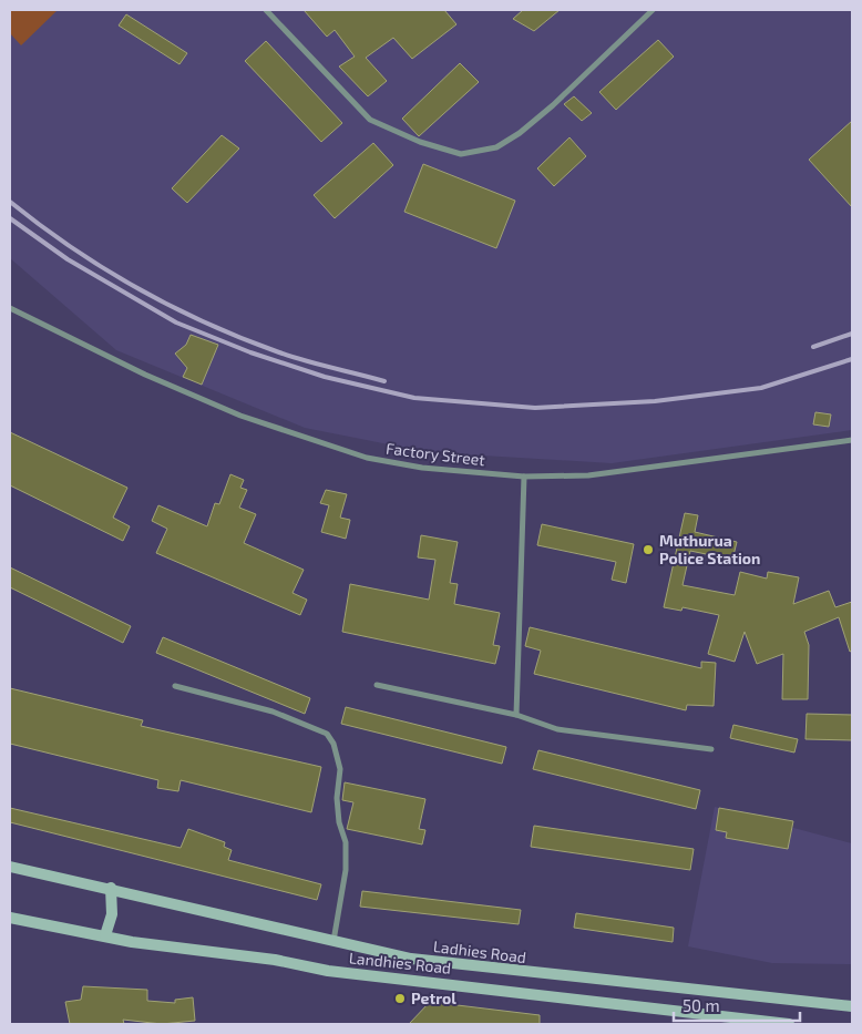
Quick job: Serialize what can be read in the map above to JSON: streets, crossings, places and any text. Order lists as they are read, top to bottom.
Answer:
{
  "streets": {
    "main road": ["Ladhies Road", "Landhies Road"],
    "street": ["Factory Street"]
  },
  "places": ["Muthurua Police Station", "Petrol"],
  "scale_bar": "50 m"
}
